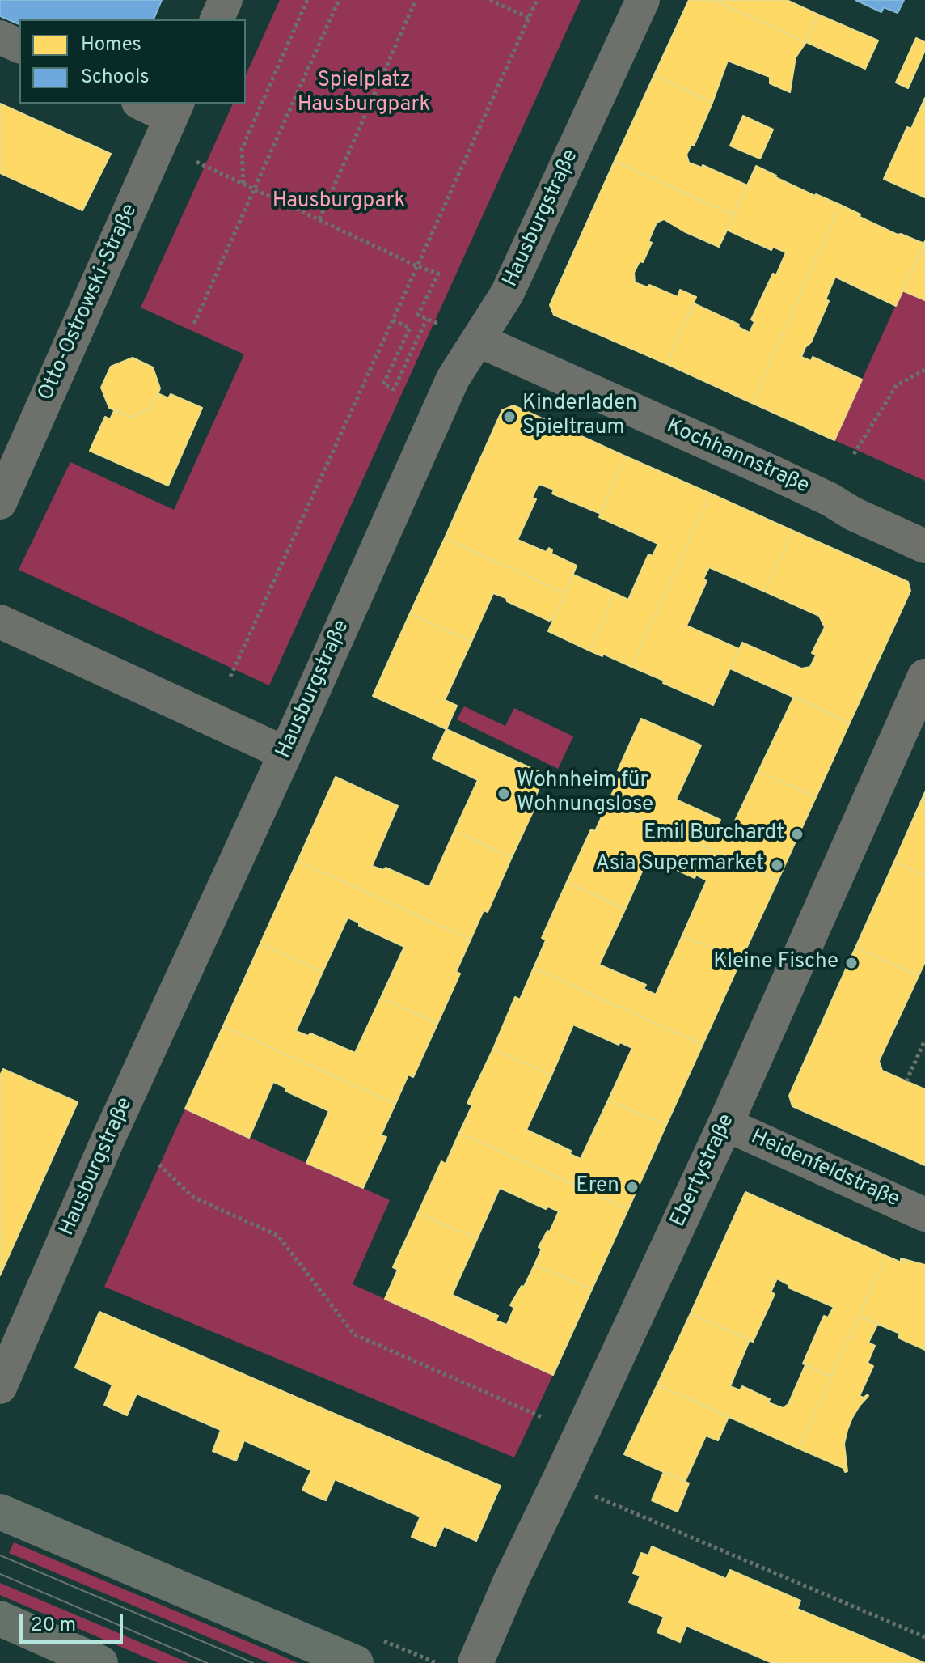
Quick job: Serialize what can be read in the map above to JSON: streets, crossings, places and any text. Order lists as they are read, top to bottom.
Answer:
{
  "streets": {
    "street": [
      "Hausburgstraße",
      "Otto-Ostrowski-Straße",
      "Kochhannstraße",
      "Heidenfeldstraße",
      "Ebertystraße"
    ]
  },
  "crossings": [
    ["Hausburgstraße", "Kochhannstraße"],
    ["Heidenfeldstraße", "Ebertystraße"]
  ],
  "parks": ["Spielplatz Hausburgpark", "Hausburgpark"],
  "places": [
    "Kinderladen Spieltraum",
    "Wohnheim für Wohnungslose",
    "Emil Burchardt",
    "Asia Supermarket",
    "Kleine Fische",
    "Eren"
  ],
  "legend": ["Homes", "Schools"],
  "scale_bar": "20 m"
}
